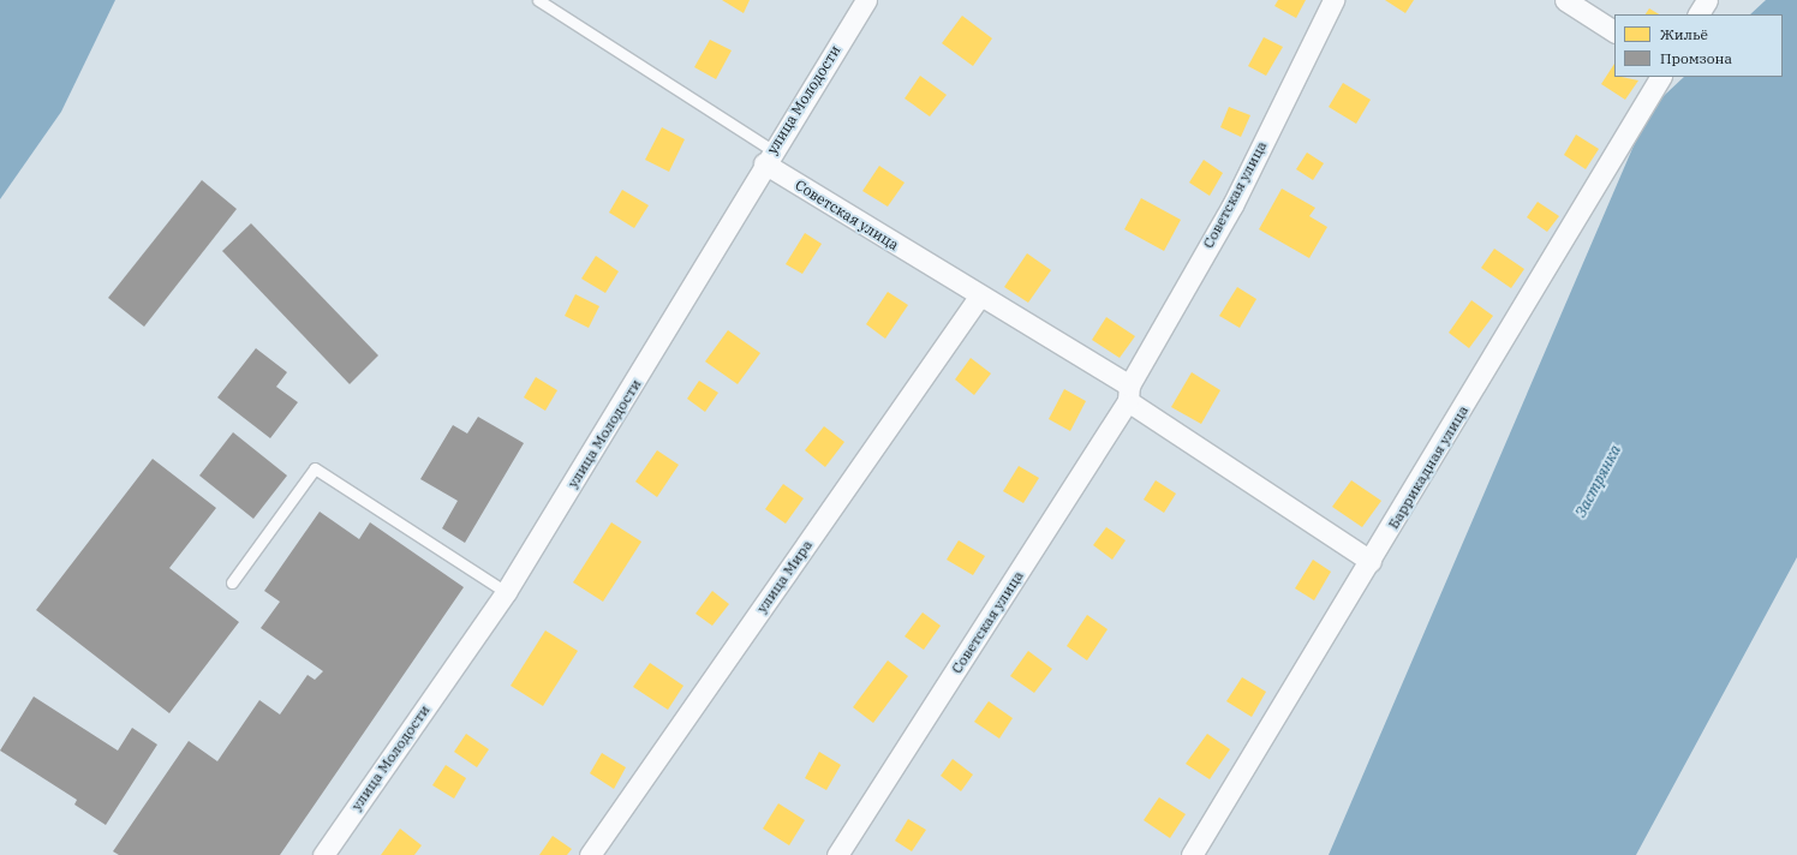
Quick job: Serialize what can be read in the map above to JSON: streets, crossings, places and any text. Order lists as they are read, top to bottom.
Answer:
{
  "streets": {
    "street": [
      "улица Молодости",
      "Советская улица",
      "Баррикадная улица",
      "улица Мира"
    ]
  },
  "crossings": [
    ["улица Молодости", "Советская улица"],
    ["Советская улица", "улица Мира"]
  ],
  "water": ["Застрянка"],
  "legend": ["Жильё", "Промзона"]
}
